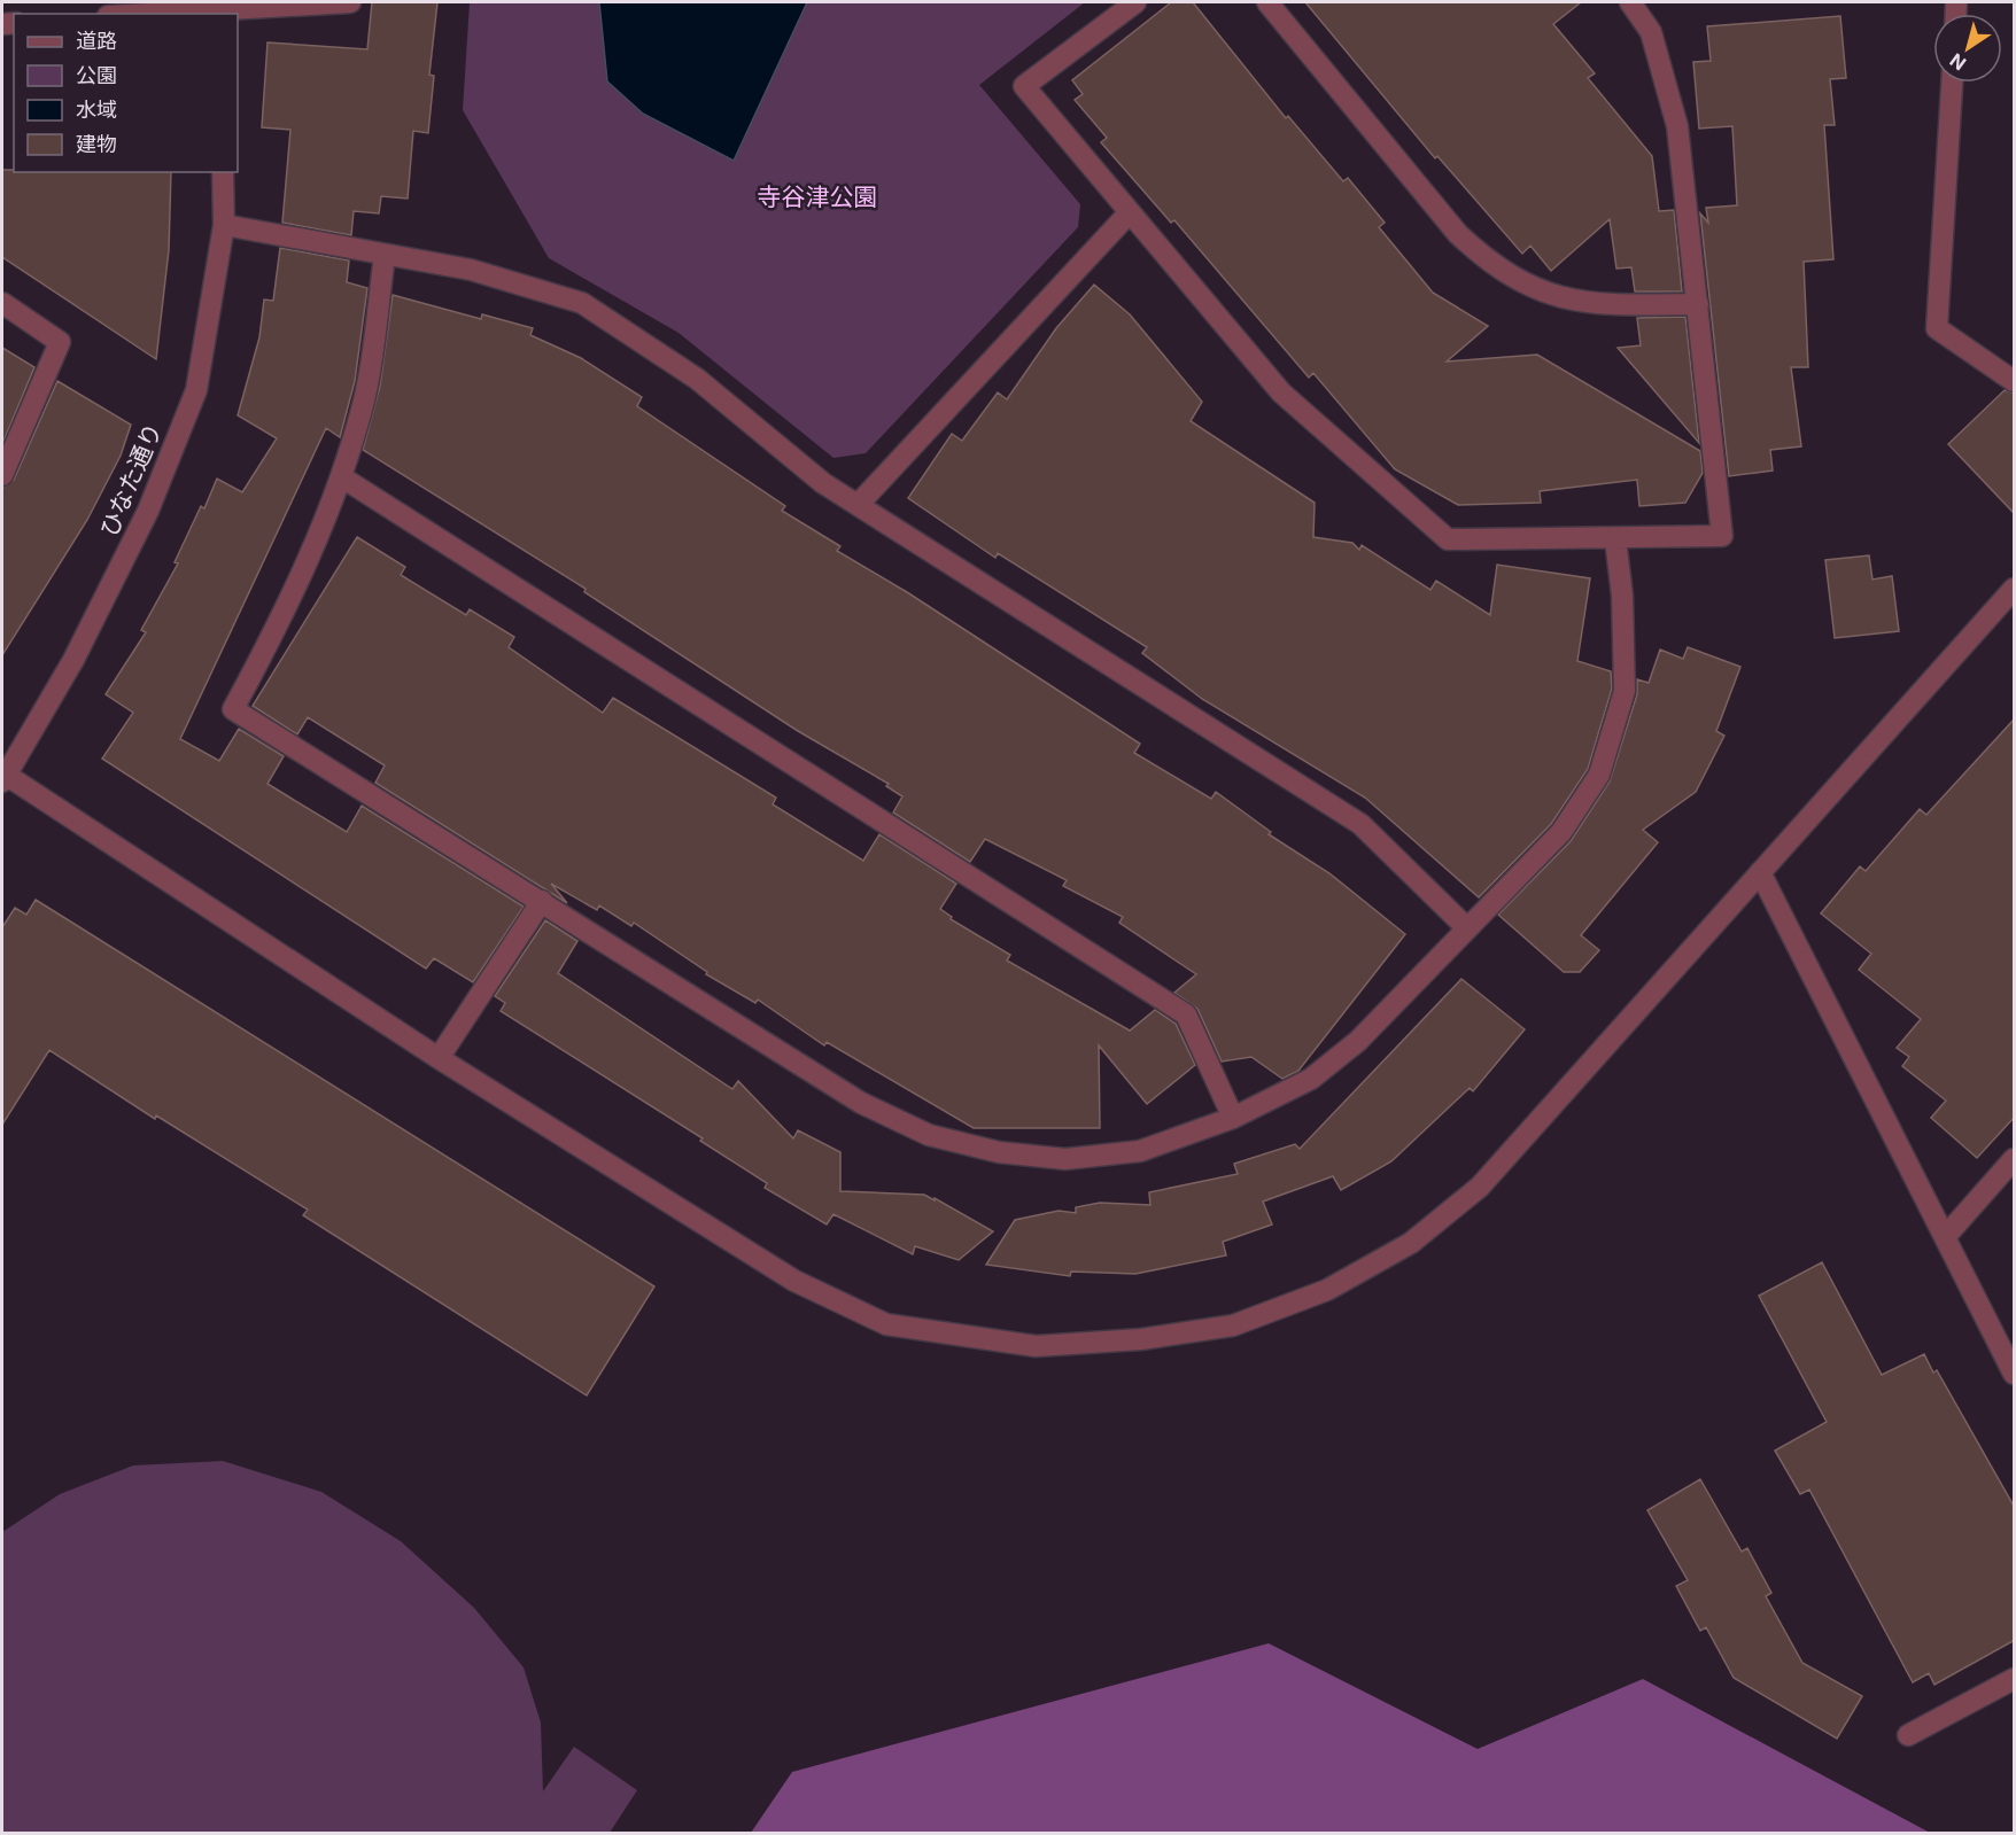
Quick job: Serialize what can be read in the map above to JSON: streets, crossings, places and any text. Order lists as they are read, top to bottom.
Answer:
{
  "streets": {
    "street": ["ひなた通り"]
  },
  "parks": ["寺谷津公園"],
  "legend": [
    "道路",
    "公園",
    "水域",
    "建物"
  ],
  "north": "bottom left"
}
